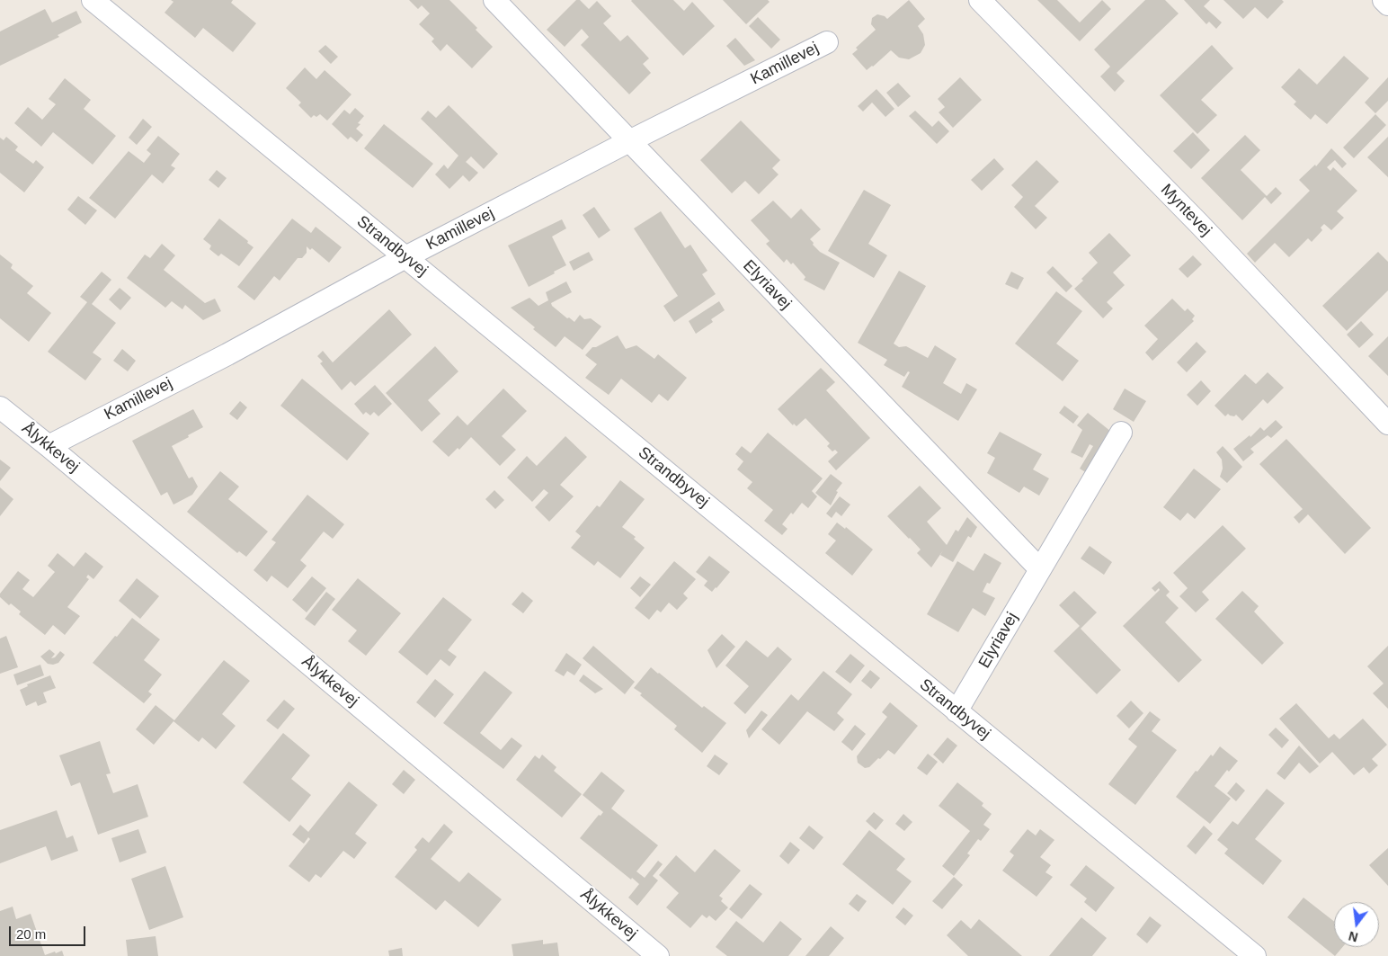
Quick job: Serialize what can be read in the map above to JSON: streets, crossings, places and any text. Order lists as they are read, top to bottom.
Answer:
{
  "streets": {
    "street": [
      "Kamillevej",
      "Myntevej",
      "Strandbyvej",
      "Elyriavej",
      "Ålykkevej"
    ]
  },
  "crossings": [
    ["Kamillevej", "Strandbyvej"],
    ["Kamillevej", "Elyriavej"],
    ["Kamillevej", "Ålykkevej"],
    ["Strandbyvej", "Elyriavej"]
  ],
  "scale_bar": "20 m",
  "north": "bottom"
}
